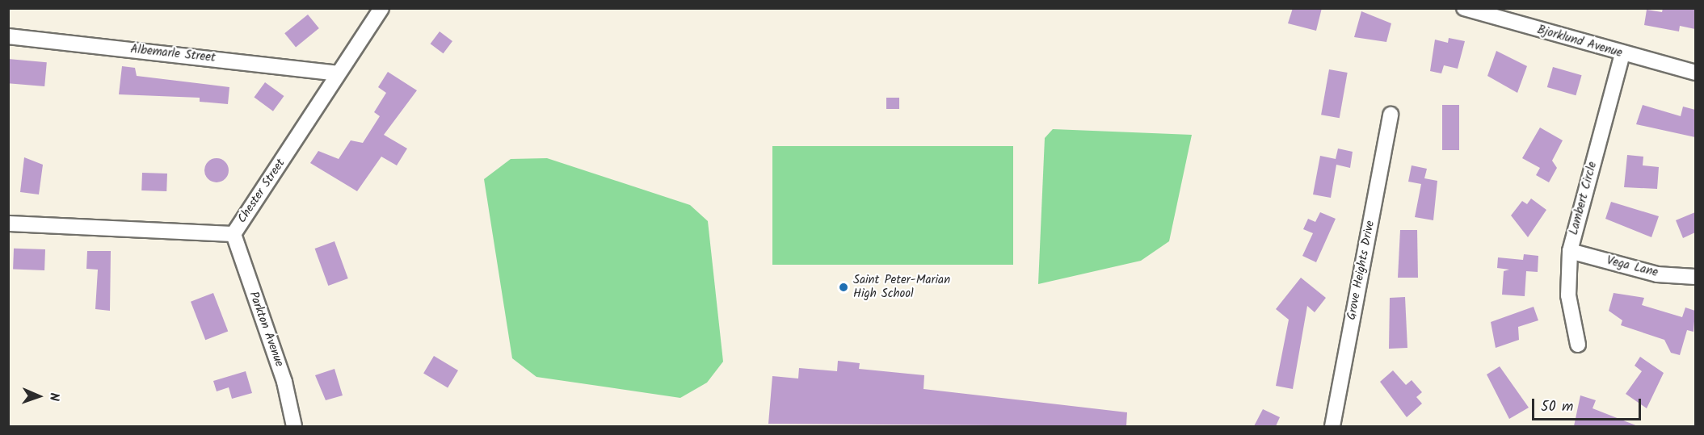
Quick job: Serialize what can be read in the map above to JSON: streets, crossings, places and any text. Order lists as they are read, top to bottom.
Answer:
{
  "streets": {
    "street": [
      "Bjorklund Avenue",
      "Albemarle Street",
      "Chester Street",
      "Lambert Circle",
      "Vega Lane",
      "Grove Heights Drive",
      "Parkton Avenue"
    ]
  },
  "crossings": [
    ["Bjorklund Avenue", "Lambert Circle"],
    ["Albemarle Street", "Chester Street"],
    ["Chester Street", "Parkton Avenue"],
    ["Lambert Circle", "Vega Lane"]
  ],
  "places": ["Saint Peter-Marian High School"],
  "scale_bar": "50 m",
  "north": "right"
}
